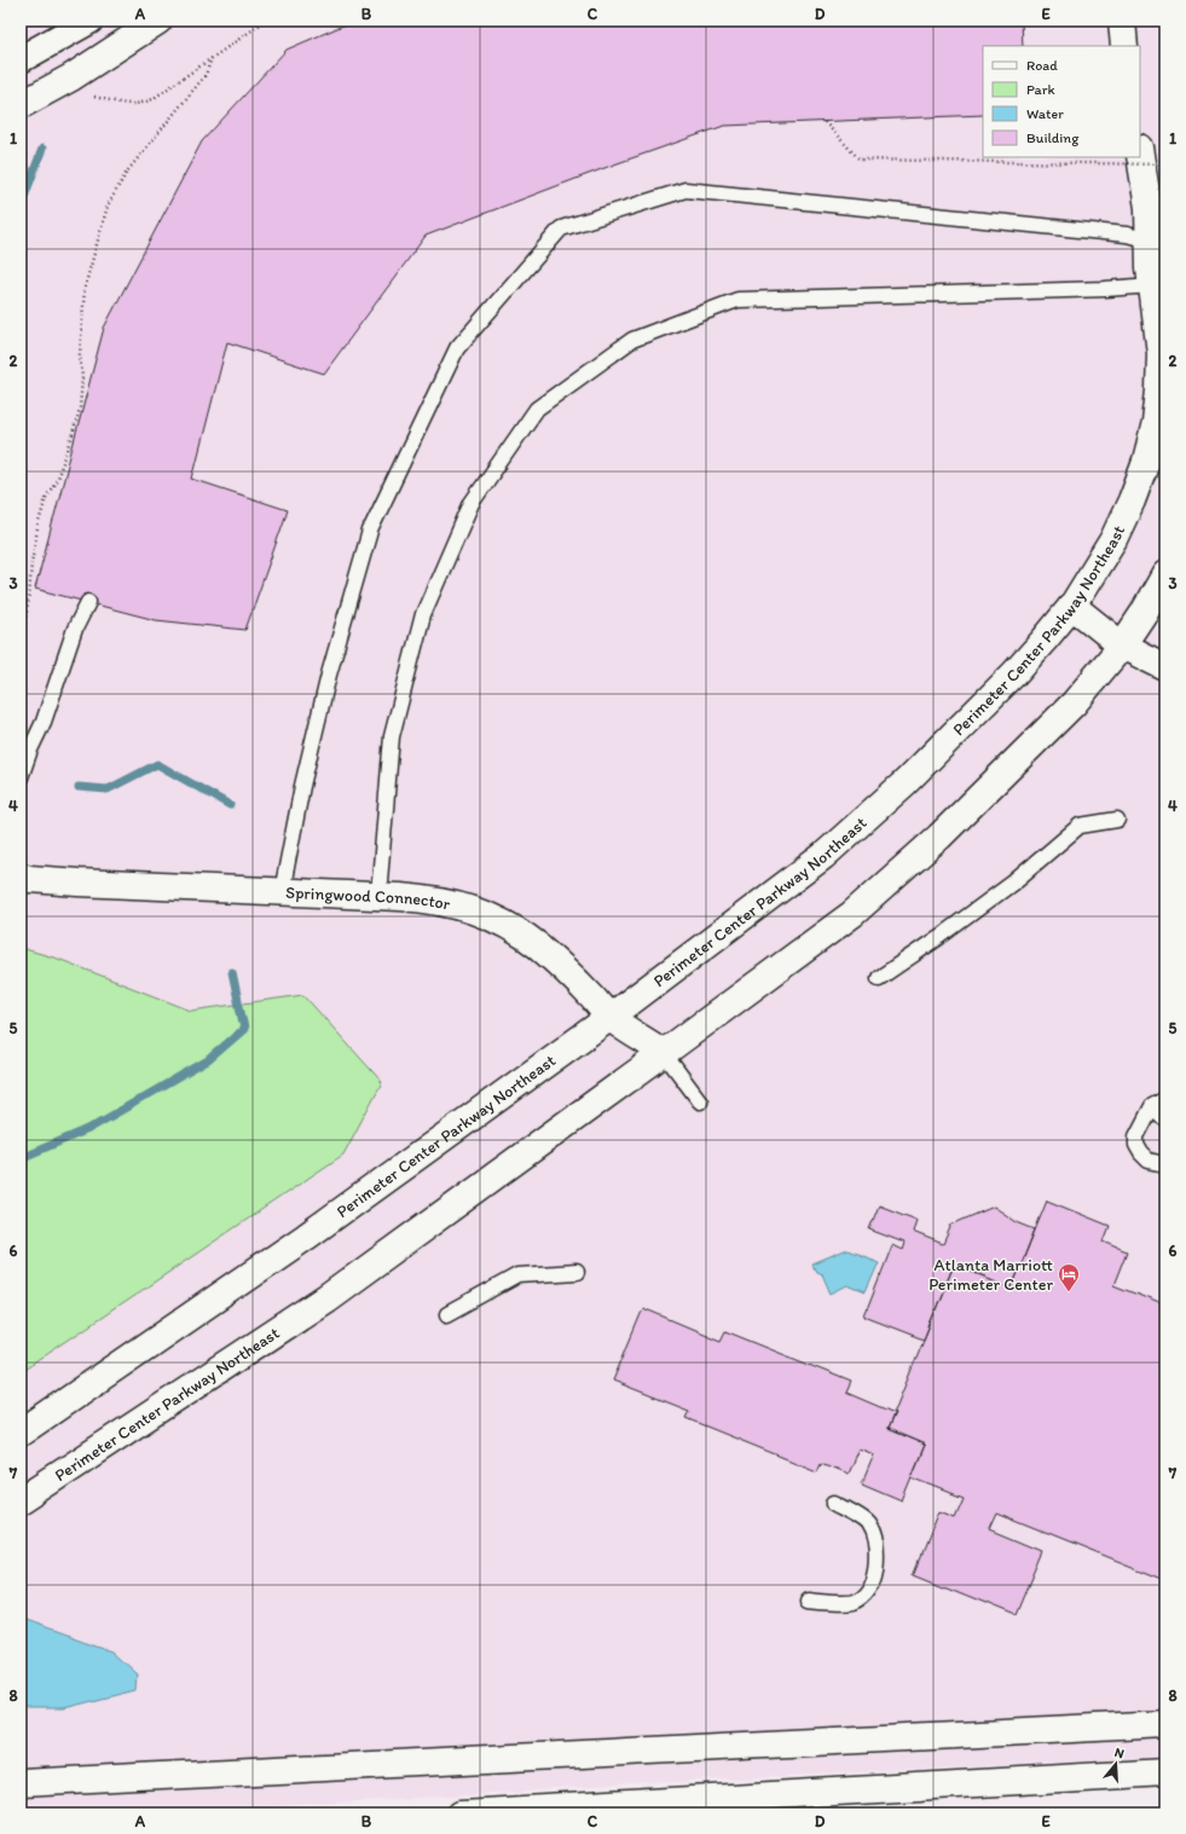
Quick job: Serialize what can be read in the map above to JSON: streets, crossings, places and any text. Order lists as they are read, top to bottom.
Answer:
{
  "streets": {
    "main road": ["Perimeter Center Parkway Northeast", "Springwood Connector"]
  },
  "crossings": [
    ["Perimeter Center Parkway Northeast", "Springwood Connector"]
  ],
  "places": {
    "hotel": ["Atlanta Marriott Perimeter Center"]
  },
  "legend": [
    "Road",
    "Park",
    "Water",
    "Building"
  ],
  "north": "top",
  "grid": {
    "columns": [
      "A",
      "B",
      "C",
      "D",
      "E"
    ],
    "rows": [
      "1",
      "2",
      "3",
      "4",
      "5",
      "6",
      "7",
      "8"
    ]
  }
}
